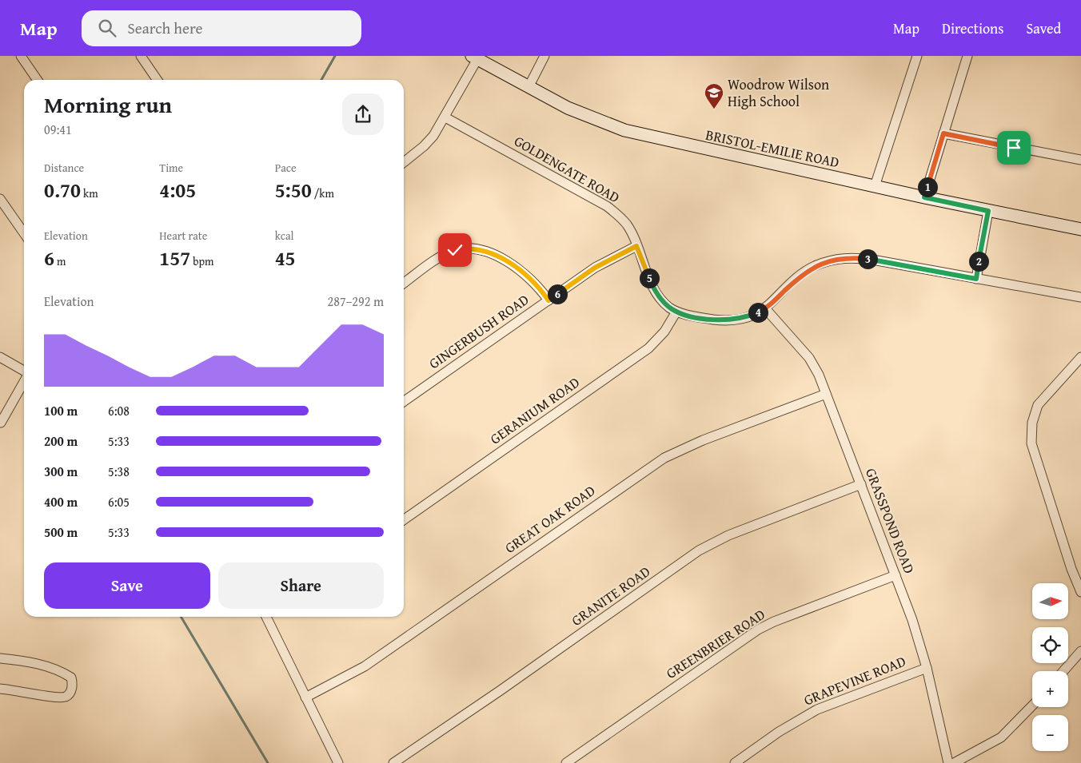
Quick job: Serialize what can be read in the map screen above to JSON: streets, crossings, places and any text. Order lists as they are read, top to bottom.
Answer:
{
  "streets": {
    "street": [
      "BRISTOL-EMILIE ROAD",
      "GOLDENGATE ROAD",
      "GINGERBUSH ROAD",
      "GERANIUM ROAD",
      "GREAT OAK ROAD",
      "GRASSPOND ROAD",
      "GRANITE ROAD",
      "GREENBRIER ROAD",
      "GRAPEVINE ROAD"
    ]
  },
  "crossings": [
    ["GOLDENGATE ROAD", "GINGERBUSH ROAD"],
    ["GOLDENGATE ROAD", "GERANIUM ROAD"],
    ["GOLDENGATE ROAD", "GRASSPOND ROAD"],
    ["GREAT OAK ROAD", "GRASSPOND ROAD"],
    ["GRASSPOND ROAD", "GRANITE ROAD"],
    ["GRASSPOND ROAD", "GREENBRIER ROAD"],
    ["GRASSPOND ROAD", "GRAPEVINE ROAD"]
  ],
  "places": {
    "school or university": ["Woodrow Wilson High School"]
  },
  "north": "right",
  "page": {
    "header": "Map",
    "search": "Search here",
    "nav": ["Map", "Directions", "Saved"],
    "heading": ["Morning run", "09:41"],
    "stats": [
      ["Distance", "0.70 km"],
      ["Time", "4:05"],
      ["Pace", "5:50 /km"],
      ["Elevation", "6 m"],
      ["Heart rate", "157 bpm"],
      ["kcal", "45"]
    ],
    "pins": [
      "1",
      "3",
      "2",
      "5",
      "6",
      "4"
    ],
    "chart": ["Elevation", "287–292 m"],
    "list": [
      {
        "name": "100 m",
        "note": "6:08"
      },
      {
        "name": "200 m",
        "note": "5:33"
      },
      {
        "name": "300 m",
        "note": "5:38"
      },
      {
        "name": "400 m",
        "note": "6:05"
      },
      {
        "name": "500 m",
        "note": "5:33"
      }
    ],
    "buttons": ["Save", "Share"],
    "map_buttons": ["+", "−"]
  }
}
